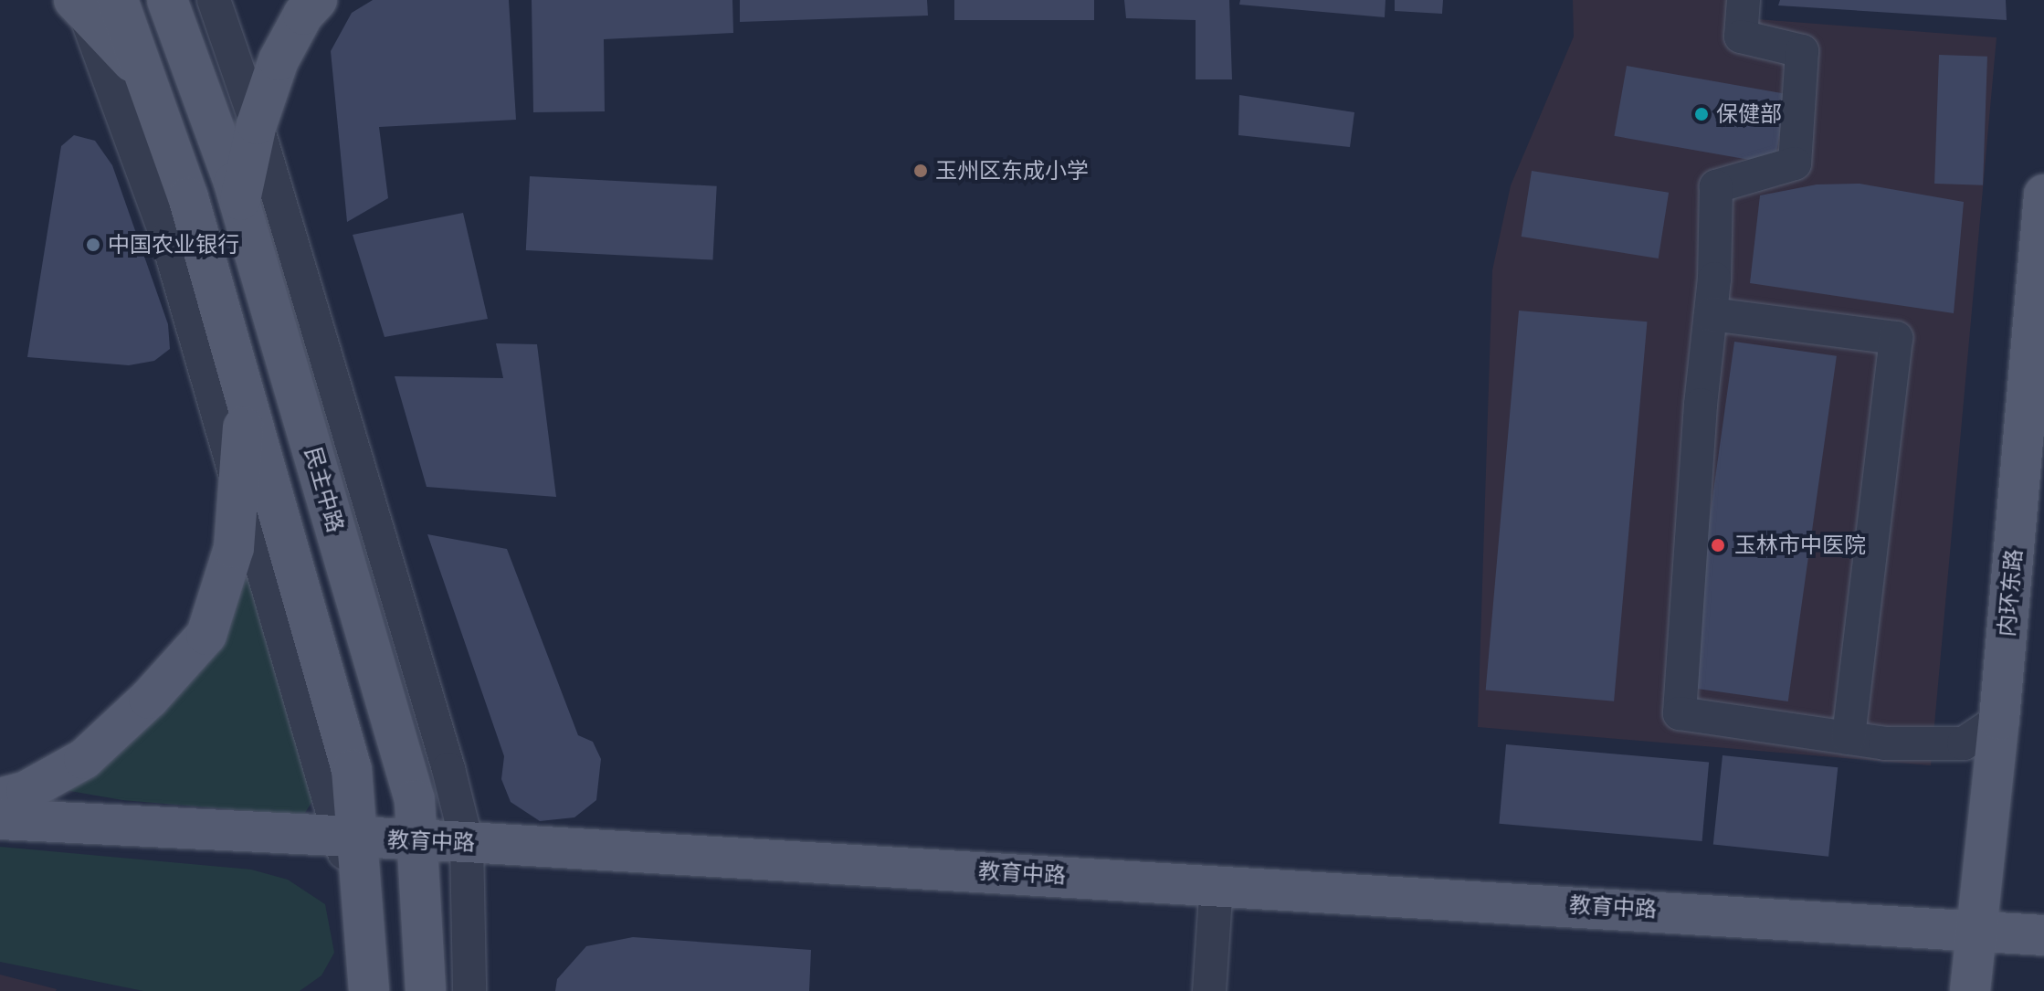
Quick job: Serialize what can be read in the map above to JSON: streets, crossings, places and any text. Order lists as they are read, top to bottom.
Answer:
{
  "streets": {
    "main road": ["民主中路", "内环东路", "教育中路"]
  },
  "crossings": [
    ["民主中路", "教育中路"],
    ["内环东路", "教育中路"]
  ],
  "places": [
    "保健部",
    "玉州区东成小学",
    "中国农业银行",
    "玉林市中医院"
  ]
}
